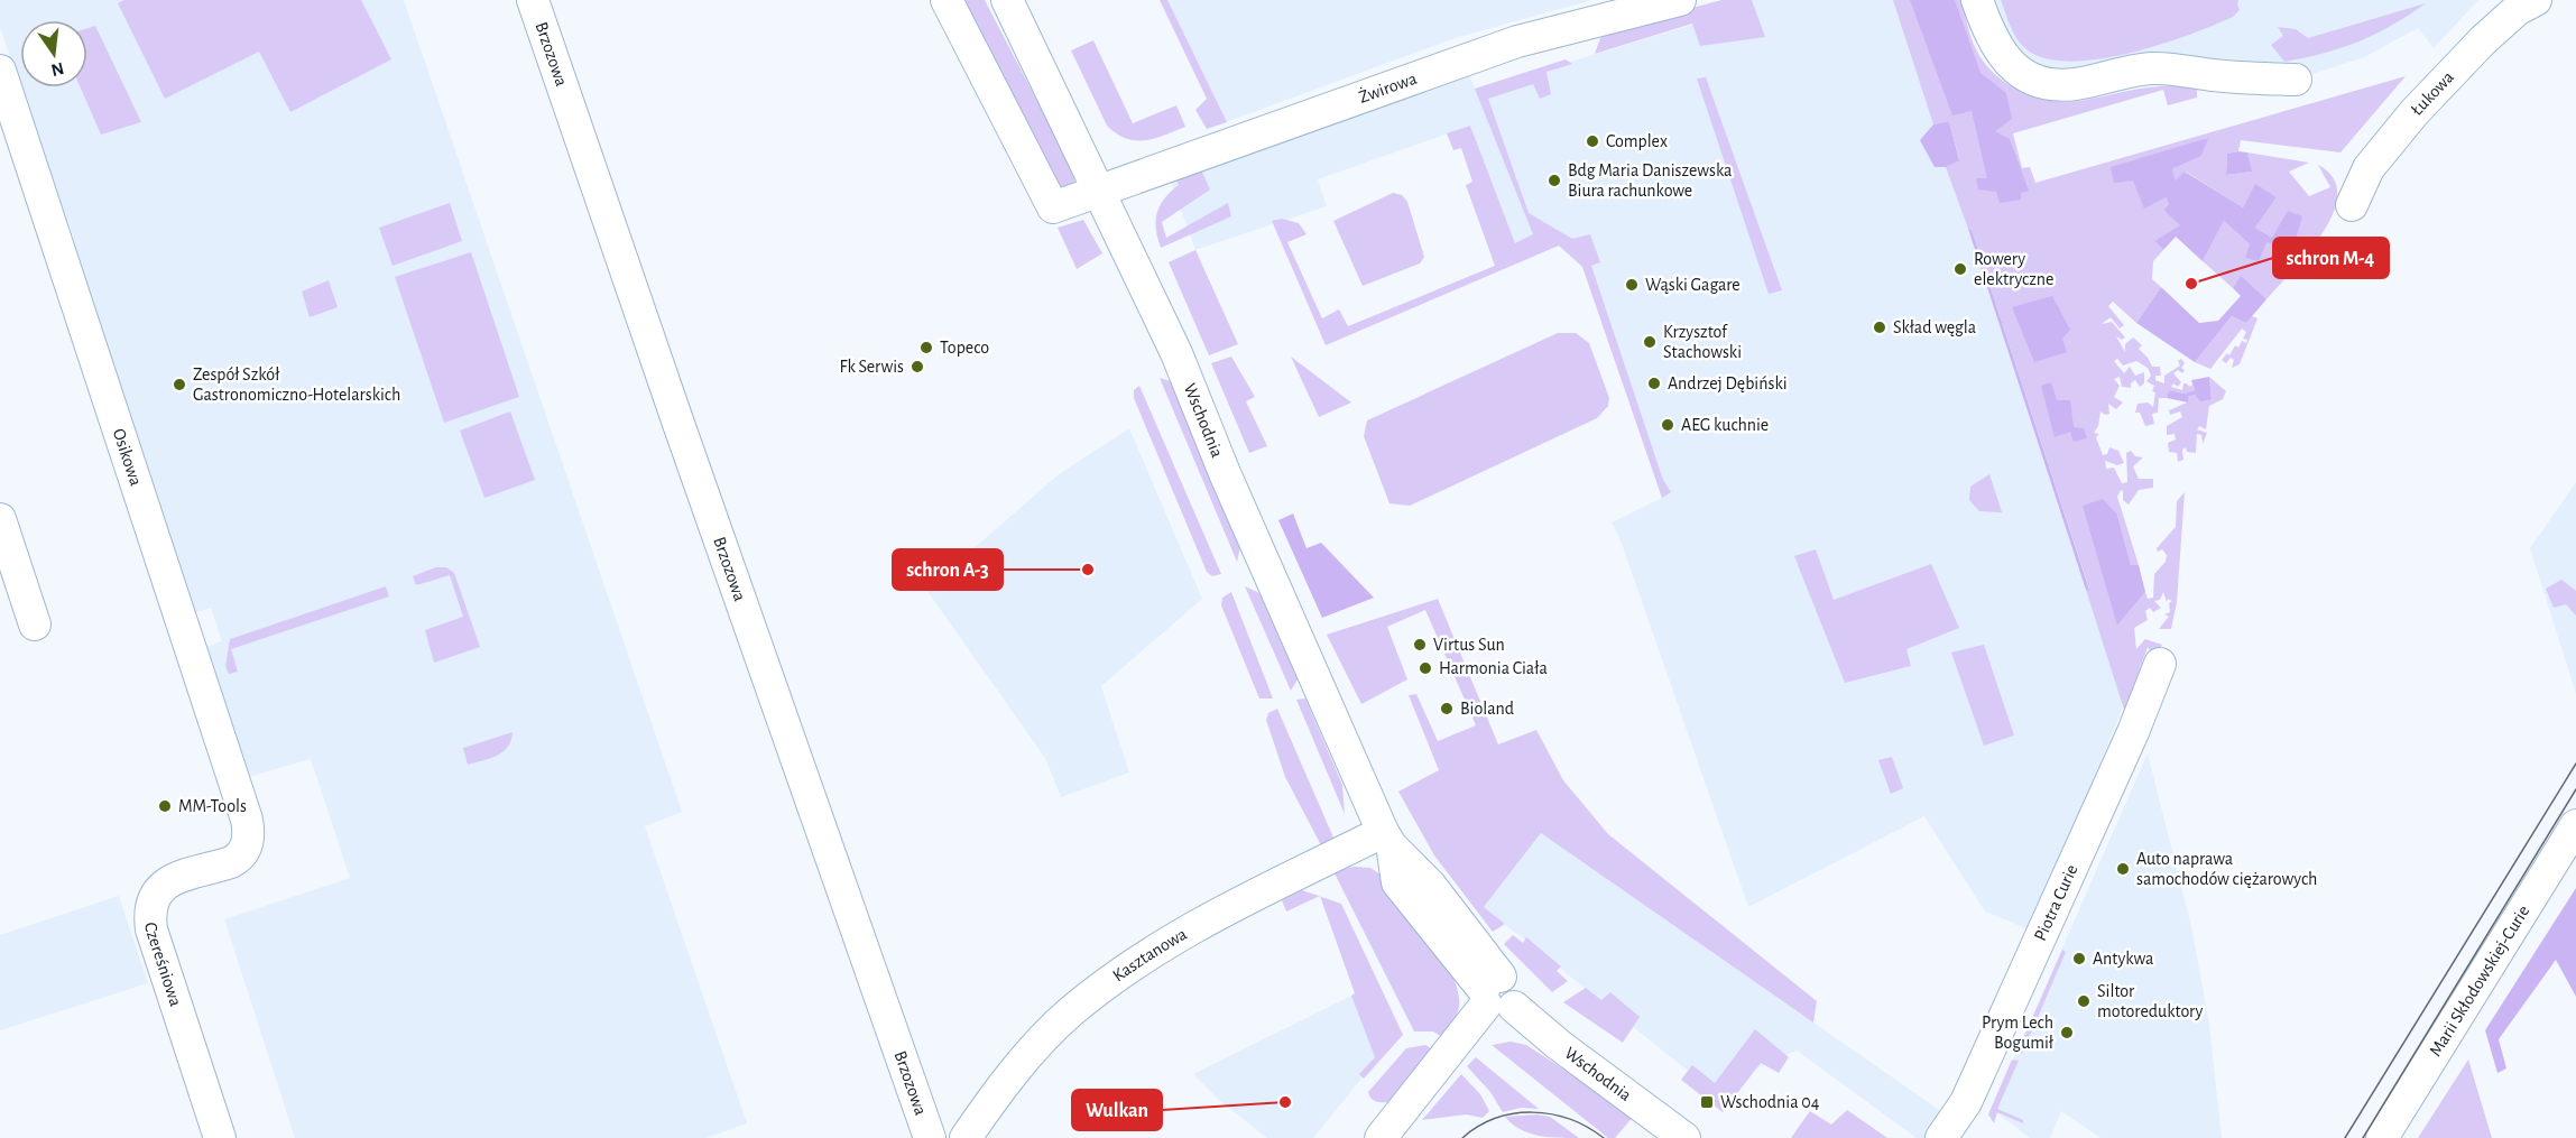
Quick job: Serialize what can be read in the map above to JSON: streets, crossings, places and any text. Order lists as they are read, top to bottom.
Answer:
{
  "streets": {
    "street": [
      "Brzozowa",
      "Żwirowa",
      "Łukowa",
      "Wschodnia",
      "Osikowa",
      "Piotra Curie",
      "Kasztanowa",
      "Czereśniowa",
      "Marii Skłodowskiej-Curie"
    ]
  },
  "crossings": [
    ["Żwirowa", "Wschodnia"],
    ["Wschodnia", "Kasztanowa"],
    ["Osikowa", "Czereśniowa"]
  ],
  "places": {
    "other": [
      "Complex",
      "Bdg Maria Daniszewska Biura rachunkowe",
      "Rowery elektryczne",
      "schron M-4",
      "Wąski Gagare",
      "Skład węgla",
      "Krzysztof Stachowski",
      "Topeco",
      "Fk Serwis",
      "Andrzej Dębiński",
      "Zespół Szkół Gastronomiczno-Hotelarskich",
      "AEG kuchnie",
      "schron A-3",
      "Virtus Sun",
      "Harmonia Ciała",
      "Bioland",
      "MM-Tools",
      "Auto naprawa samochodów ciężarowych",
      "Antykwa",
      "Siltor motoreduktory",
      "Prym Lech Bogumił",
      "Wulkan"
    ],
    "transit": ["Wschodnia 04"]
  },
  "north": "bottom"
}
